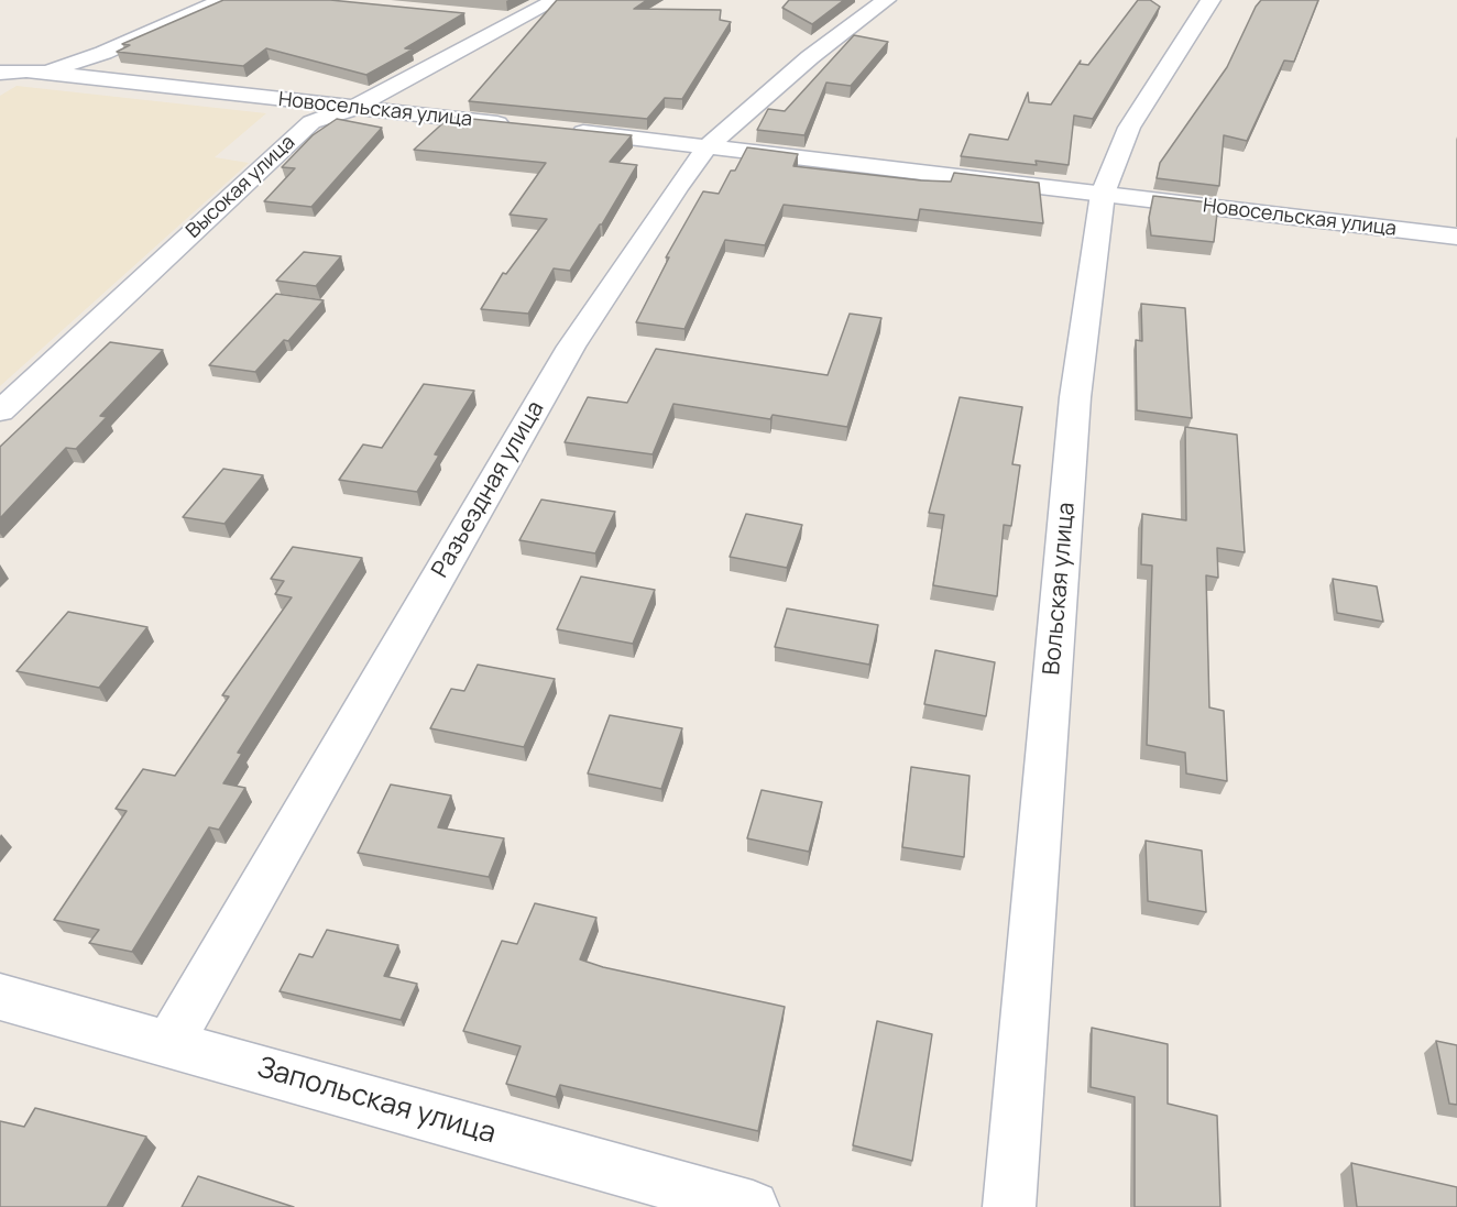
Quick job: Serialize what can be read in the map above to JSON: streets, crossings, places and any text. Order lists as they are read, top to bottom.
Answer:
{
  "streets": {
    "street": [
      "Новосельская улица",
      "Высокая улица",
      "Разъездная улица",
      "Вольская улица",
      "Запольская улица"
    ]
  },
  "crossings": [
    ["Новосельская улица", "Высокая улица"],
    ["Новосельская улица", "Разъездная улица"],
    ["Новосельская улица", "Вольская улица"],
    ["Разъездная улица", "Запольская улица"]
  ]
}
